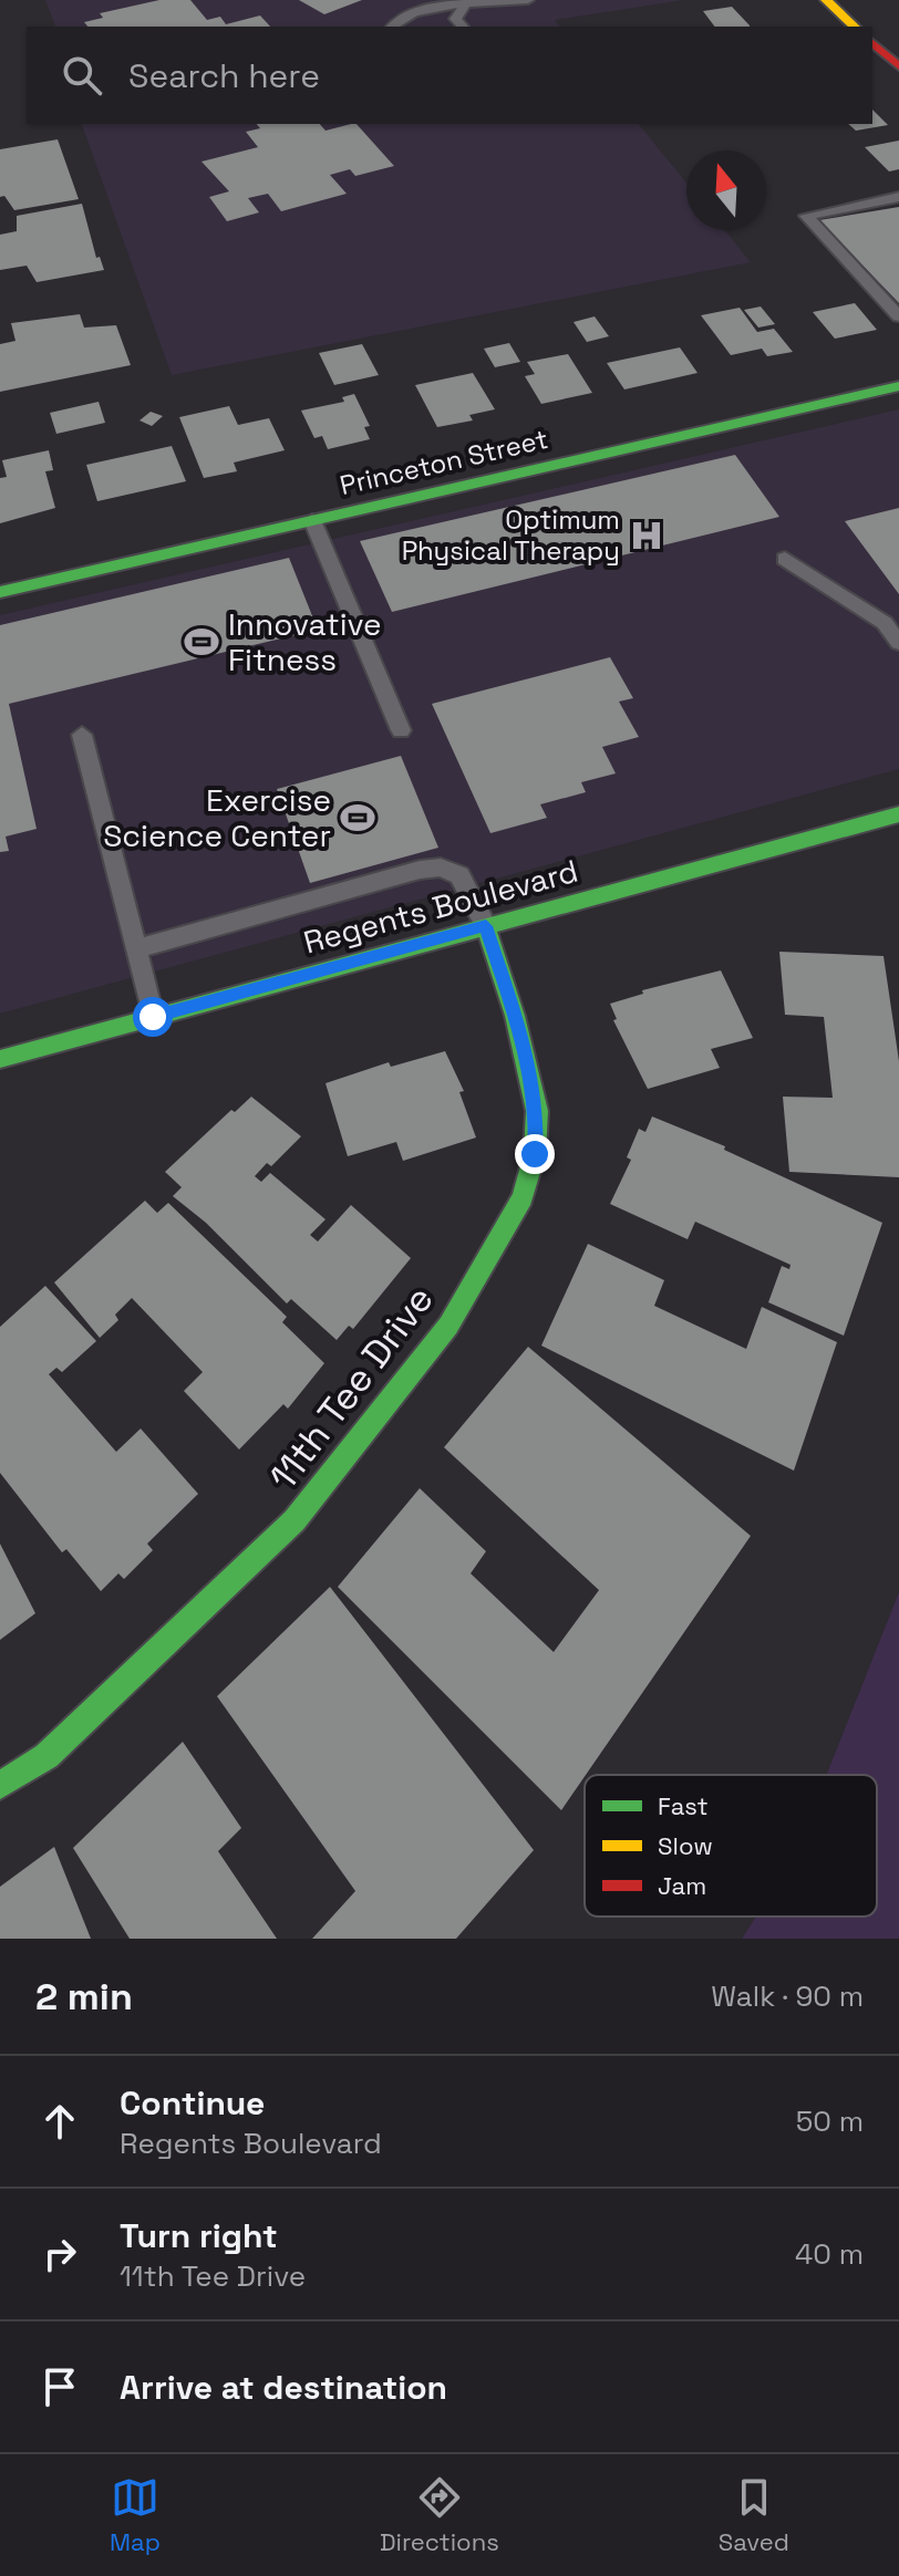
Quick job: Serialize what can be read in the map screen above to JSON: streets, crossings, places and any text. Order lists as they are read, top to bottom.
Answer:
{
  "streets": {
    "street": ["Princeton Street", "Regents Boulevard", "11th Tee Drive"]
  },
  "crossings": [
    ["Regents Boulevard", "11th Tee Drive"]
  ],
  "places": {
    "hospital": ["Optimum Physical Therapy"],
    "sports": ["Innovative Fitness", "Exercise Science Center"]
  },
  "legend": ["Fast", "Slow", "Jam"],
  "north": "top",
  "page": {
    "search": "Search here",
    "heading": ["2 min", "Walk · 90 m"],
    "list": [
      ["Continue", "Regents Boulevard", "50 m"],
      ["Turn right", "11th Tee Drive", "40 m"],
      "Arrive at destination"
    ],
    "nav": ["Map", "Directions", "Saved"]
  }
}
